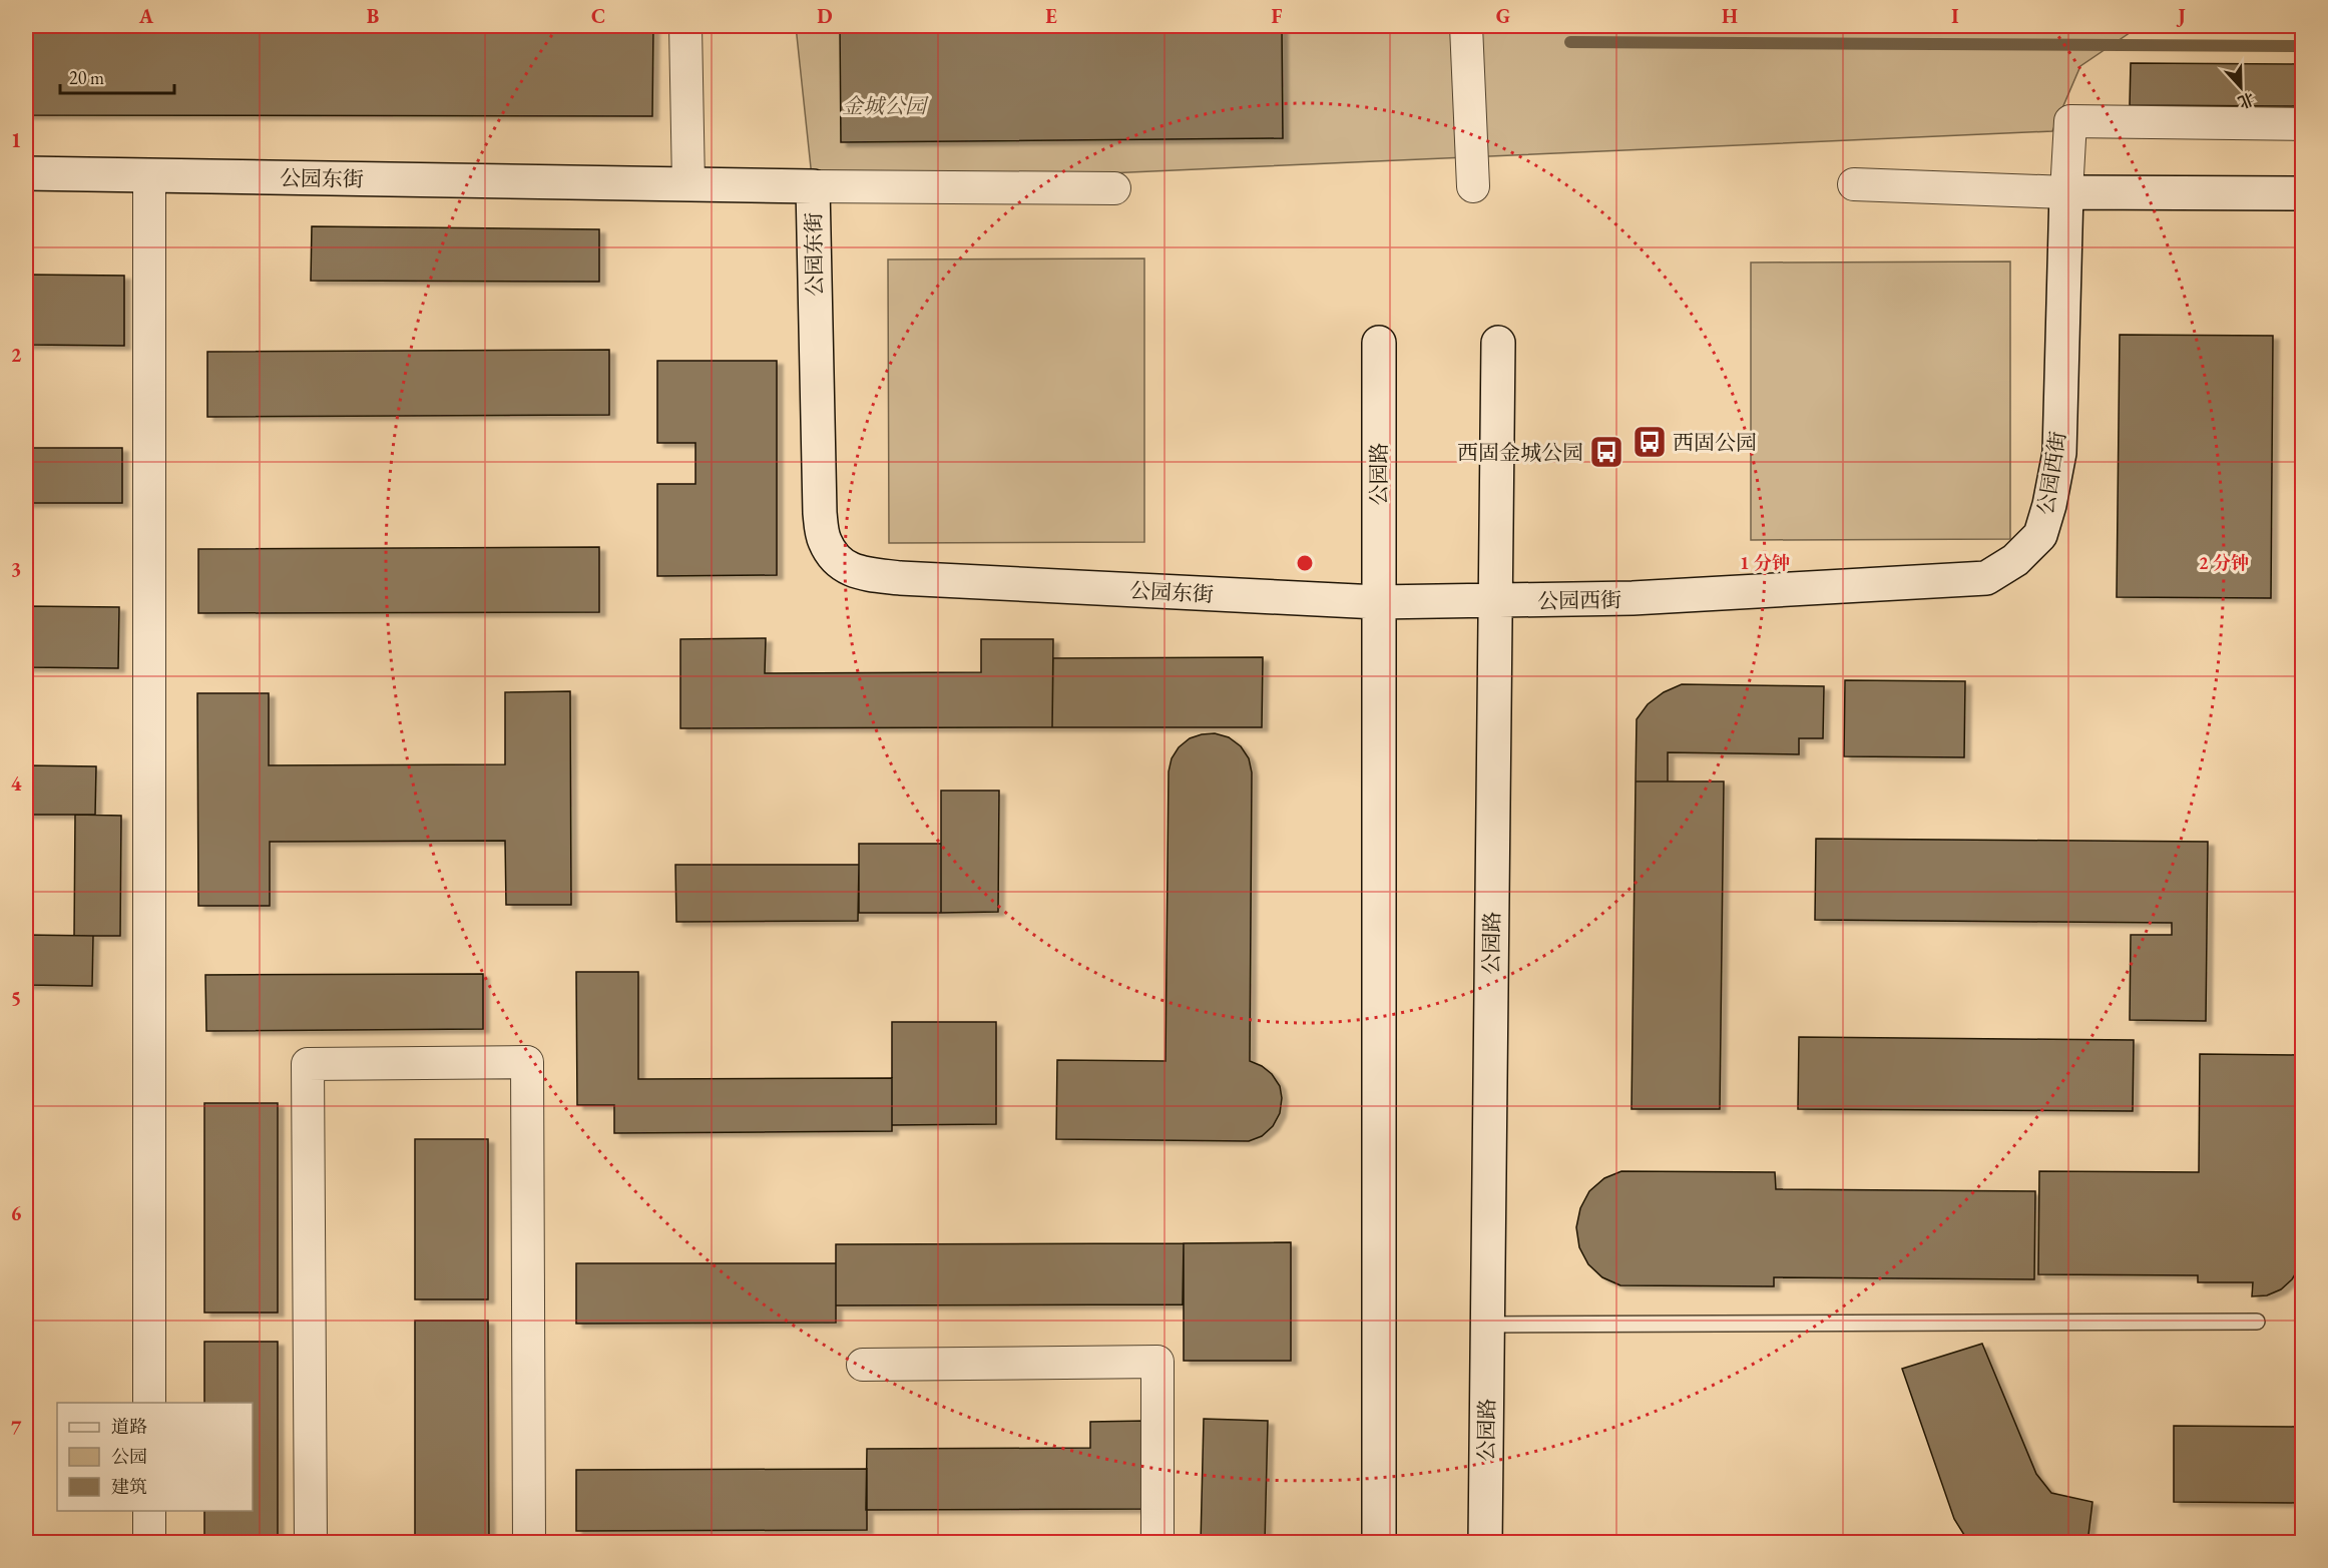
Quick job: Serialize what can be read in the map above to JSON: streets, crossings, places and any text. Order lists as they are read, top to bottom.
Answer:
{
  "streets": {
    "street": ["公园东街", "公园西街", "公园路"]
  },
  "crossings": [
    ["公园东街", "公园西街"],
    ["公园东街", "公园路"],
    ["公园西街", "公园路"]
  ],
  "parks": ["金城公园"],
  "places": {
    "bus stop": ["西固公园", "西固金城公园"]
  },
  "legend": ["道路", "公园", "建筑"],
  "scale_bar": "20 m",
  "north": "bottom",
  "grid": {
    "columns": [
      "A",
      "B",
      "C",
      "D",
      "E",
      "F",
      "G",
      "H",
      "I",
      "J"
    ],
    "rows": [
      "1",
      "2",
      "3",
      "4",
      "5",
      "6",
      "7"
    ]
  },
  "rings": ["1 分钟", "2 分钟"]
}
